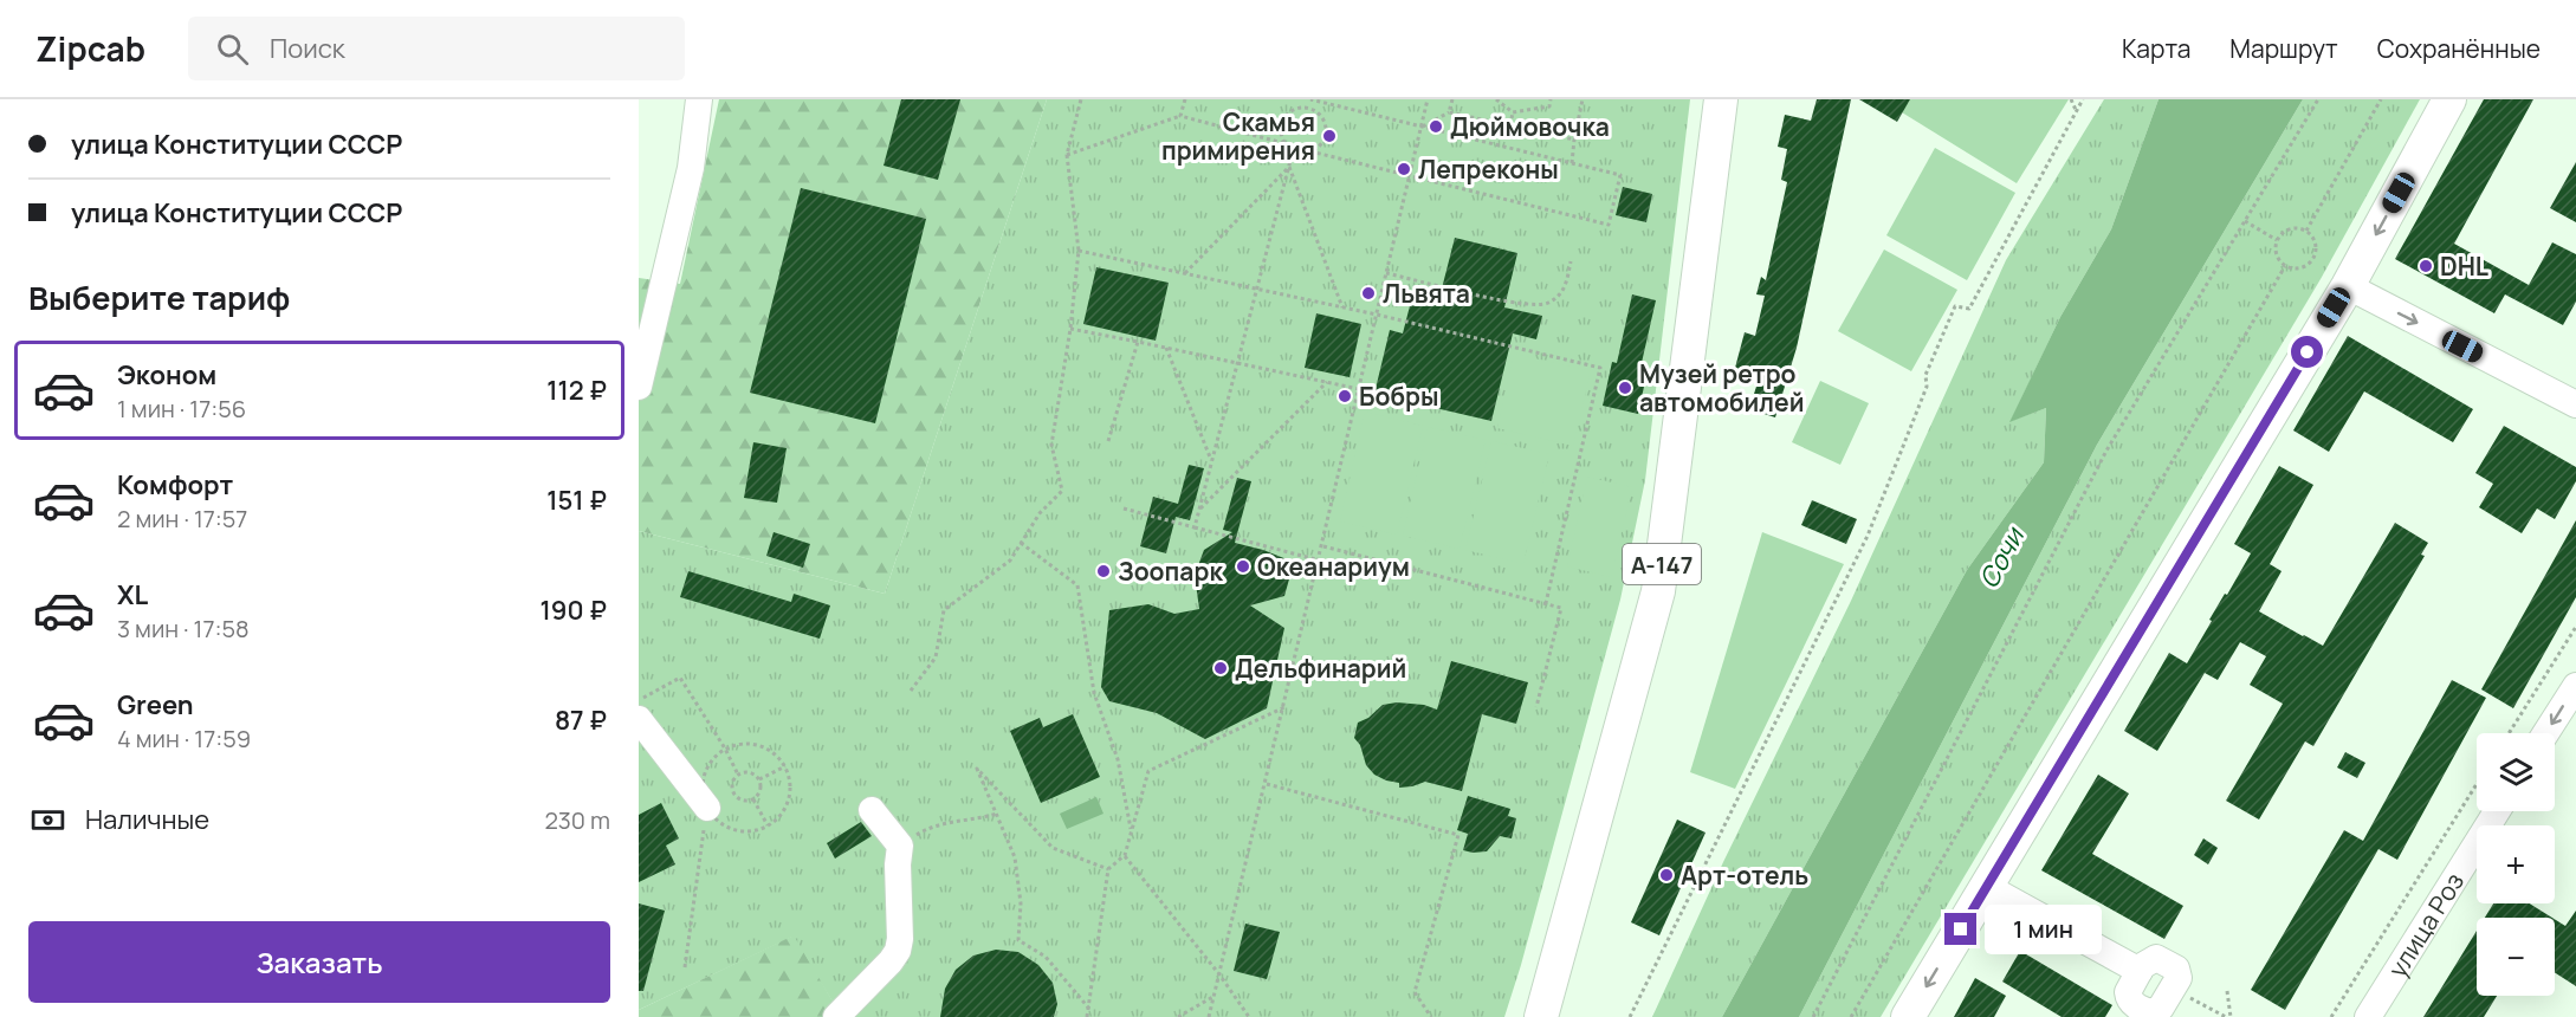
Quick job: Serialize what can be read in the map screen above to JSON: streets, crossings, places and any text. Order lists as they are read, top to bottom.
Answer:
{
  "streets": {
    "main road": ["А-147"],
    "street": ["улица Роз"]
  },
  "water": ["Сочи"],
  "places": [
    "Дюймовочка",
    "Скамья примирения",
    "Лепреконы",
    "DHL",
    "Львята",
    "Музей ретро автомобилей",
    "Бобры",
    "Океанариум",
    "Зоопарк",
    "Дельфинарий",
    "Арт-отель"
  ],
  "page": {
    "header": "Zipcab",
    "search": "Поиск",
    "nav": ["Карта", "Маршрут", "Сохранённые"],
    "banner": ["улица Конституции СССР", "улица Конституции СССР"],
    "heading": "Выберите тариф",
    "list": [
      {
        "name": "Эконом",
        "note": "1 мин · 17:56",
        "value": "112 ₽"
      },
      {
        "name": "Комфорт",
        "note": "2 мин · 17:57",
        "value": "151 ₽"
      },
      {
        "name": "XL",
        "note": "3 мин · 17:58",
        "value": "190 ₽"
      },
      {
        "name": "Green",
        "note": "4 мин · 17:59",
        "value": "87 ₽"
      }
    ],
    "map_buttons": ["+", "−"],
    "pay": ["Наличные", "230 m"],
    "bubble": "1 мин",
    "buttons": "Заказать"
  }
}
